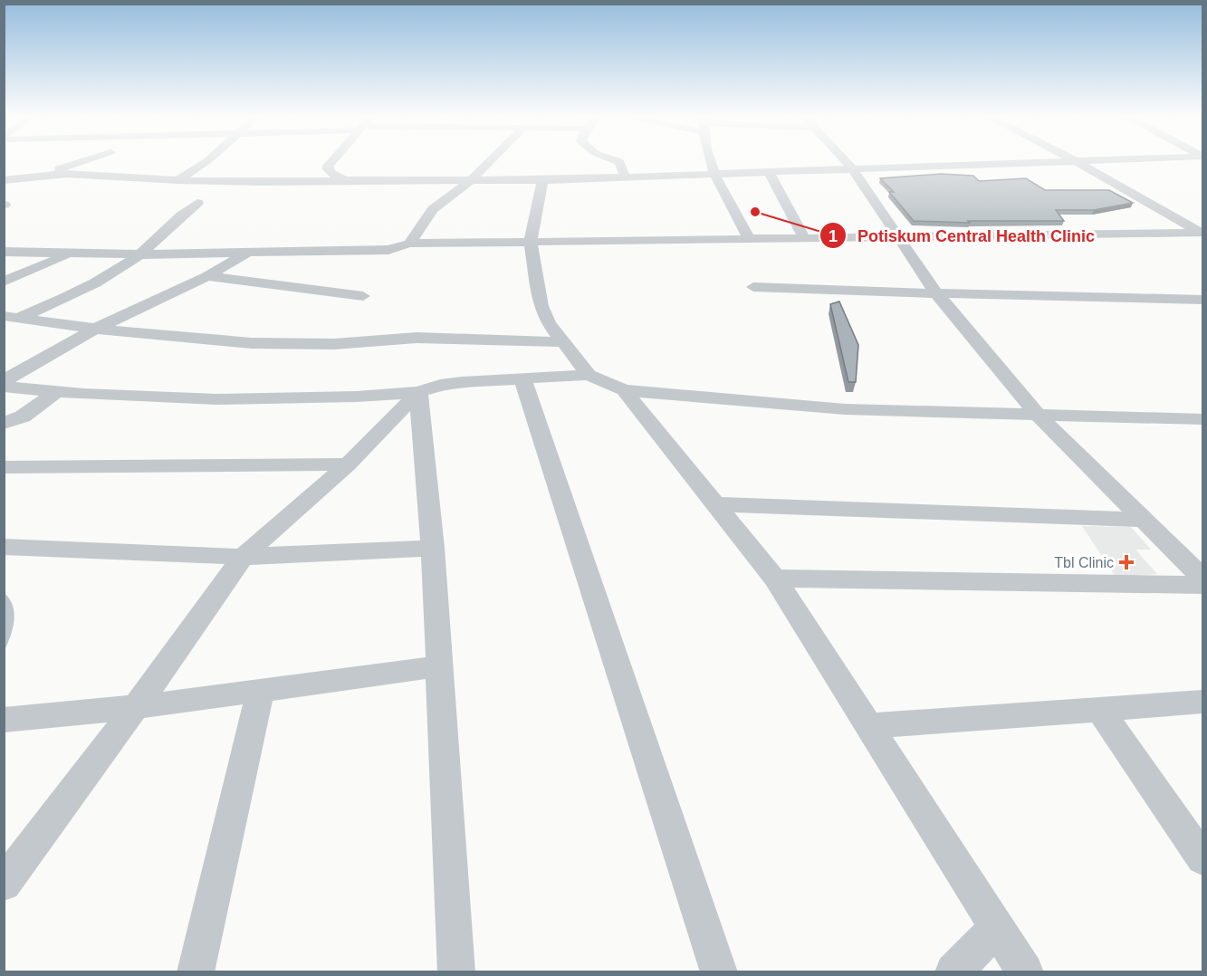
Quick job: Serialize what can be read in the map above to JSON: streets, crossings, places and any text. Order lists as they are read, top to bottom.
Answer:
{
  "places": {
    "other": ["Potiskum Central Health Clinic"],
    "health": ["Tbl Clinic"]
  }
}
